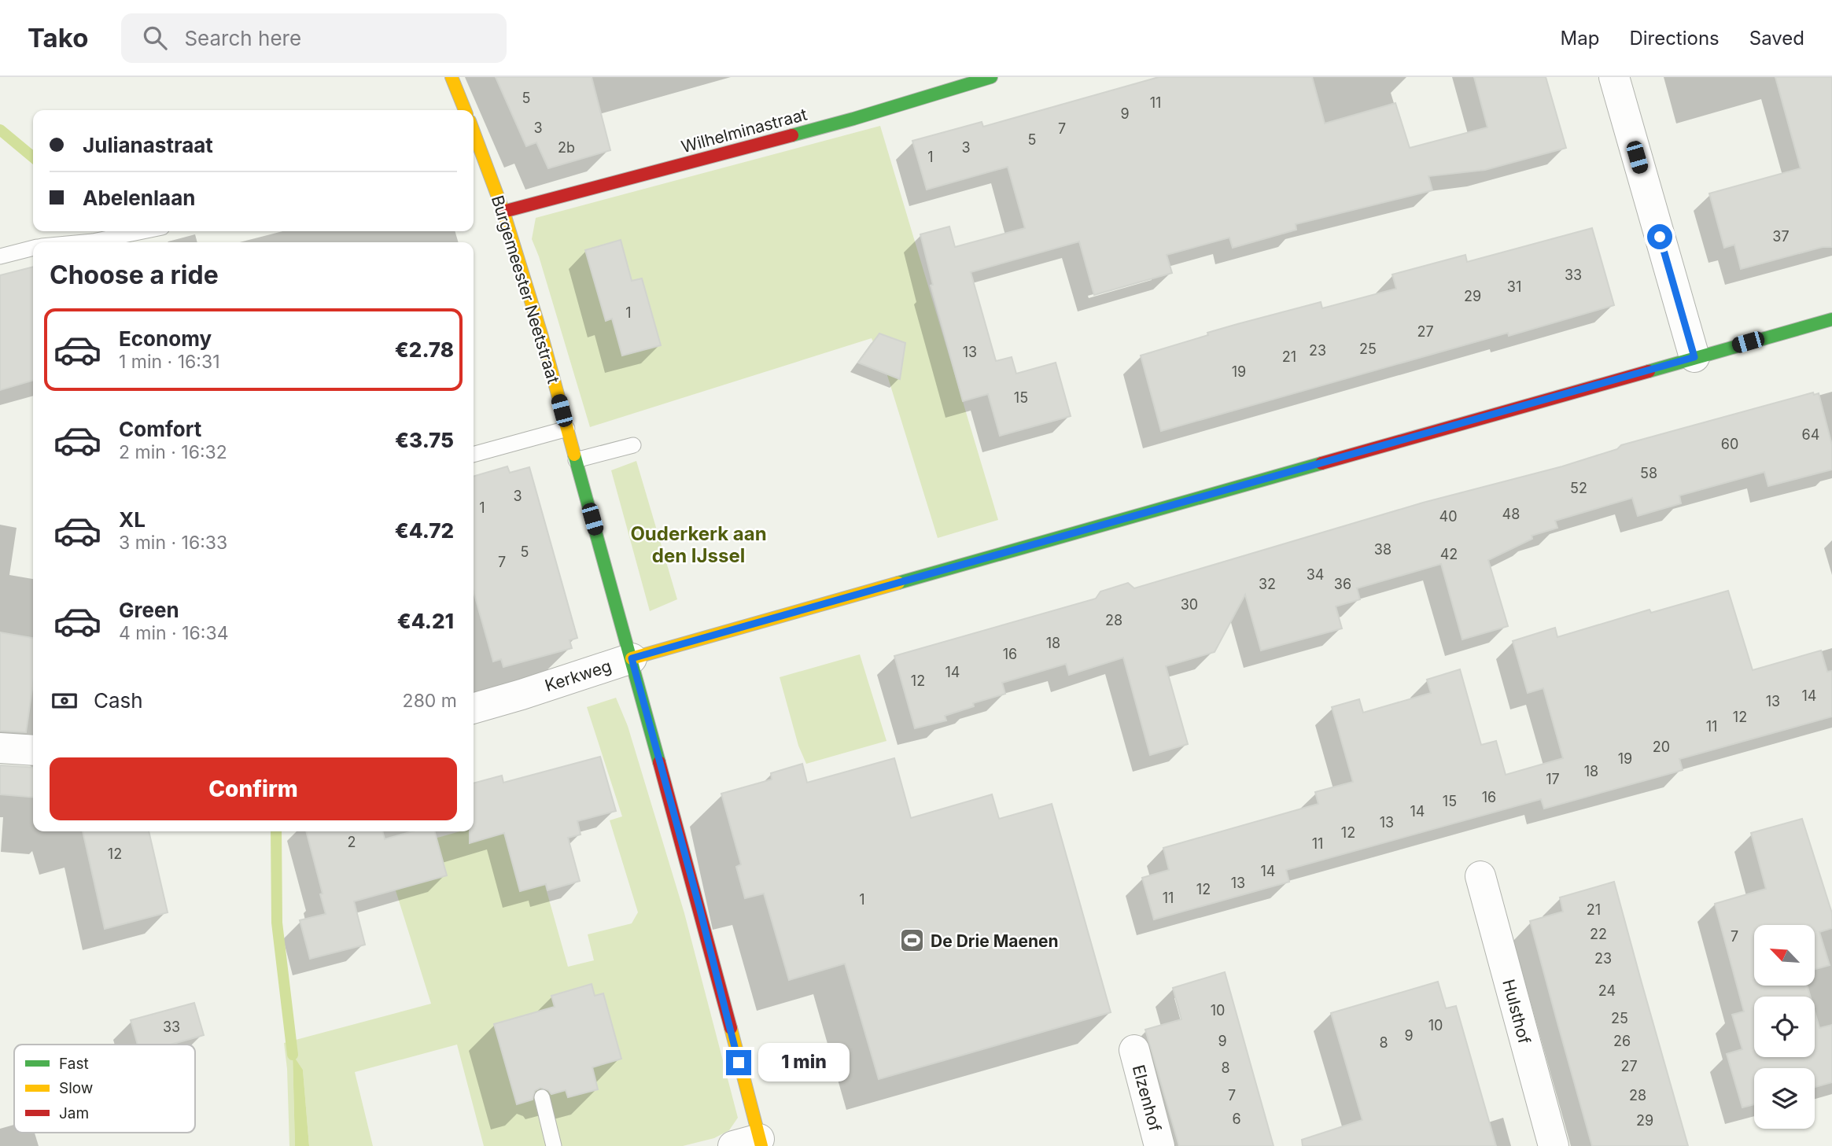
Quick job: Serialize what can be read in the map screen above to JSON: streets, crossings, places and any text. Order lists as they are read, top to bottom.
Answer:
{
  "streets": {
    "street": [
      "Wilhelminastraat",
      "Burgemeester Neetstraat",
      "Kerkweg",
      "Hulsthof",
      "Elzenhof"
    ]
  },
  "crossings": [
    ["Wilhelminastraat", "Burgemeester Neetstraat"],
    ["Burgemeester Neetstraat", "Kerkweg"]
  ],
  "districts": ["Ouderkerk aan den IJssel"],
  "places": {
    "sports": ["De Drie Maenen"]
  },
  "house_numbers": [
    "5",
    "11",
    "9",
    "3",
    "7",
    "5",
    "2b",
    "3",
    "1",
    "37",
    "33",
    "31",
    "29",
    "1",
    "27",
    "25",
    "23",
    "13",
    "21",
    "19",
    "15",
    "64",
    "60",
    "58",
    "52",
    "3",
    "1",
    "48",
    "40",
    "38",
    "5",
    "42",
    "7",
    "34",
    "32",
    "36",
    "30",
    "28",
    "18",
    "16",
    "14",
    "12",
    "14",
    "13",
    "12",
    "11",
    "20",
    "19",
    "18",
    "17",
    "16",
    "15",
    "14",
    "13",
    "12",
    "2",
    "11",
    "12",
    "14",
    "13",
    "12",
    "11",
    "1",
    "21",
    "22",
    "7",
    "23",
    "24",
    "10",
    "25",
    "10",
    "33",
    "9",
    "9",
    "26",
    "8",
    "27",
    "8",
    "7",
    "28",
    "6",
    "29"
  ],
  "legend": ["Fast", "Slow", "Jam"],
  "north": "top left",
  "page": {
    "header": "Tako",
    "search": "Search here",
    "nav": ["Map", "Directions", "Saved"],
    "banner": ["Julianastraat", "Abelenlaan"],
    "heading": "Choose a ride",
    "list": [
      {
        "name": "Economy",
        "note": "1 min · 16:31",
        "value": "€2.78"
      },
      {
        "name": "Comfort",
        "note": "2 min · 16:32",
        "value": "€3.75"
      },
      {
        "name": "XL",
        "note": "3 min · 16:33",
        "value": "€4.72"
      },
      {
        "name": "Green",
        "note": "4 min · 16:34",
        "value": "€4.21"
      }
    ],
    "pay": ["Cash", "280 m"],
    "buttons": "Confirm",
    "bubble": "1 min"
  }
}
